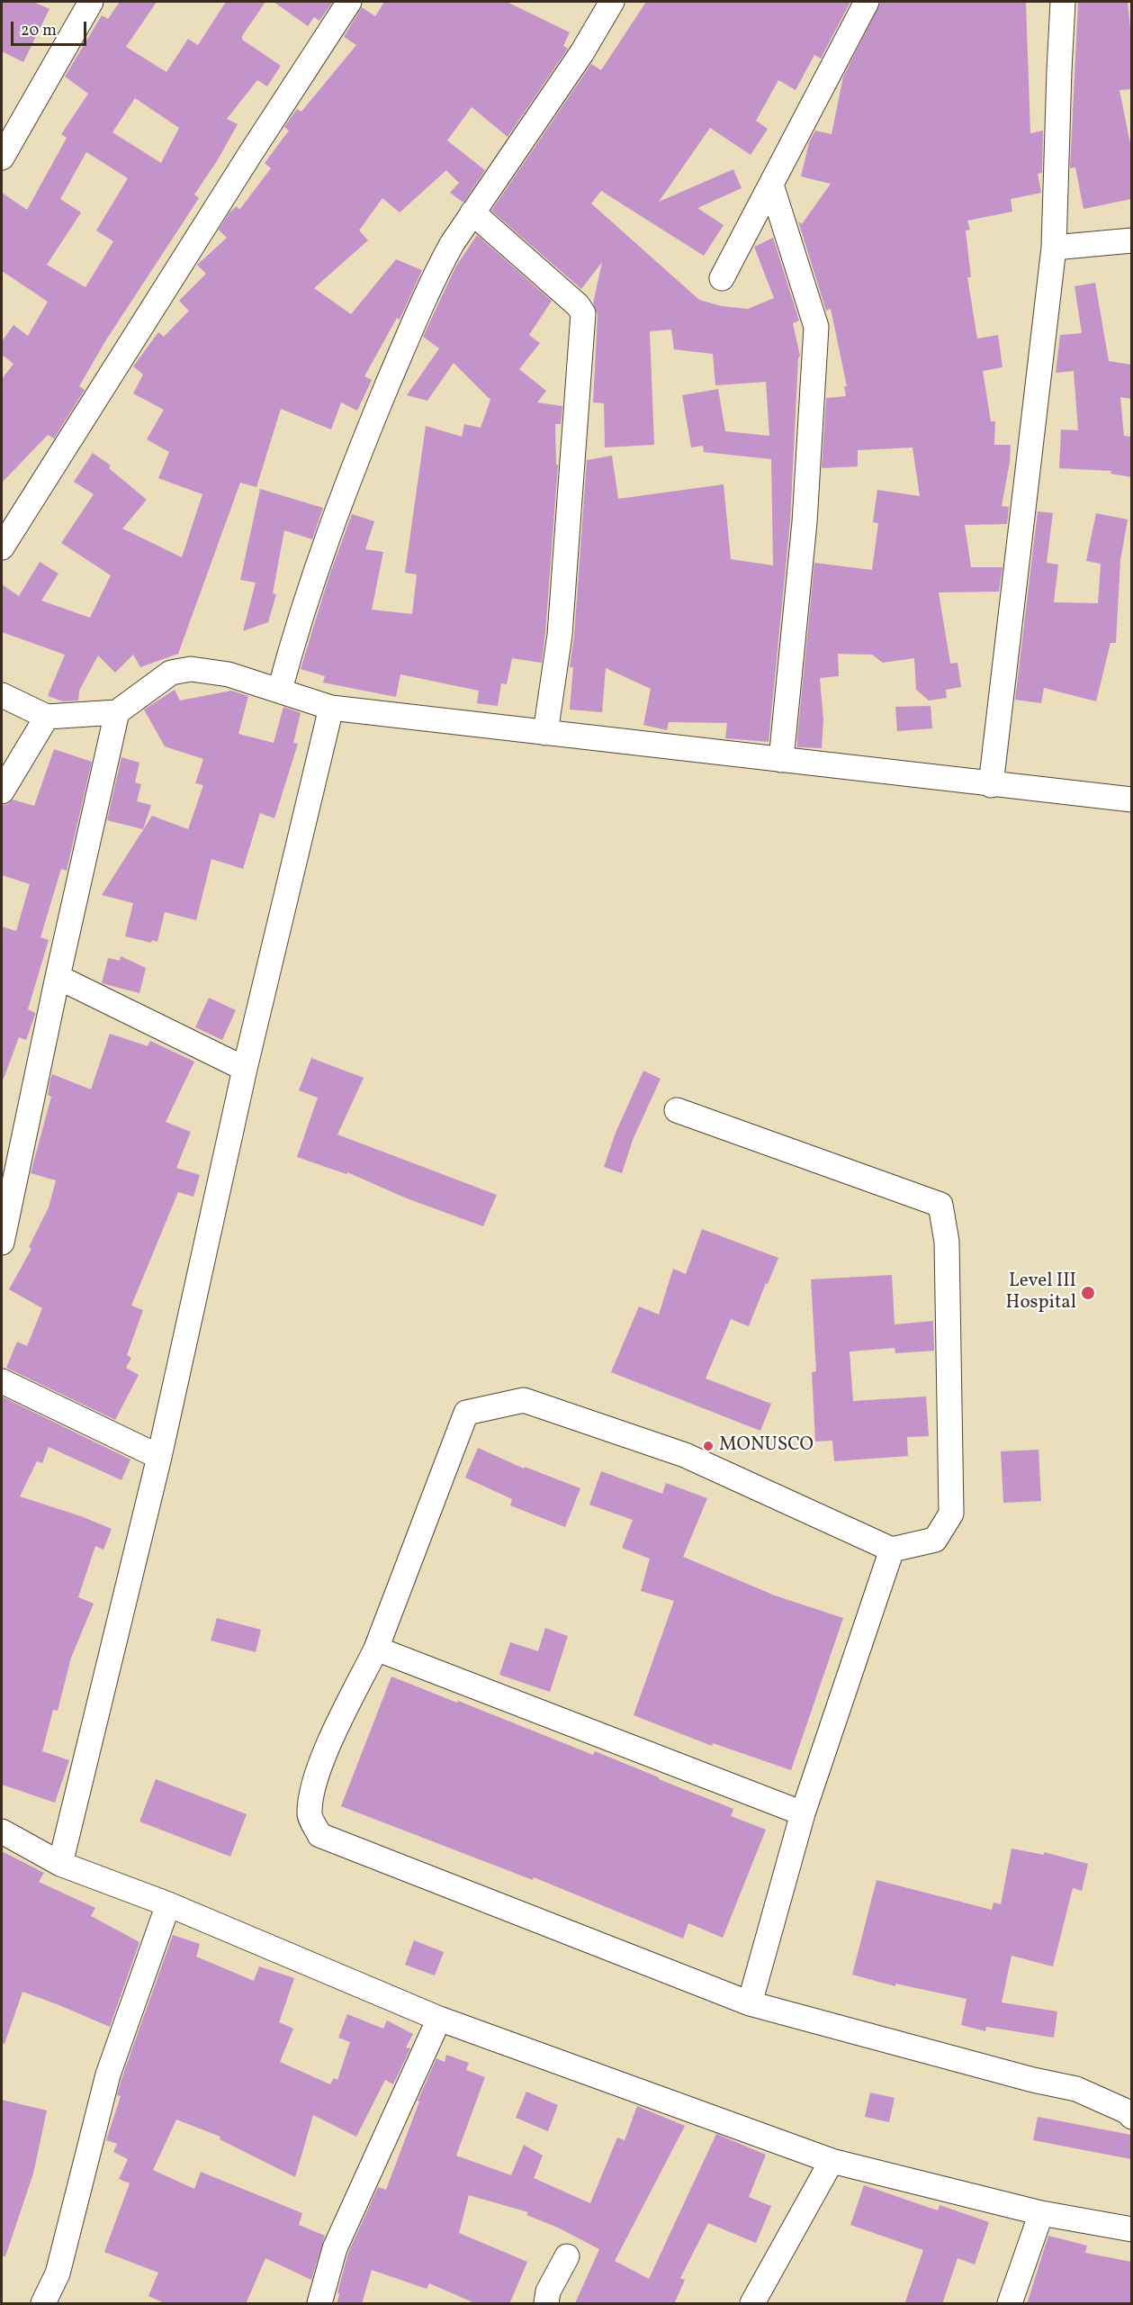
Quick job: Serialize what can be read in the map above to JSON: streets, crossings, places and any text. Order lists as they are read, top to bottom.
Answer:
{
  "places": ["Level III Hospital", "MONUSCO"],
  "scale_bar": "20 m"
}
